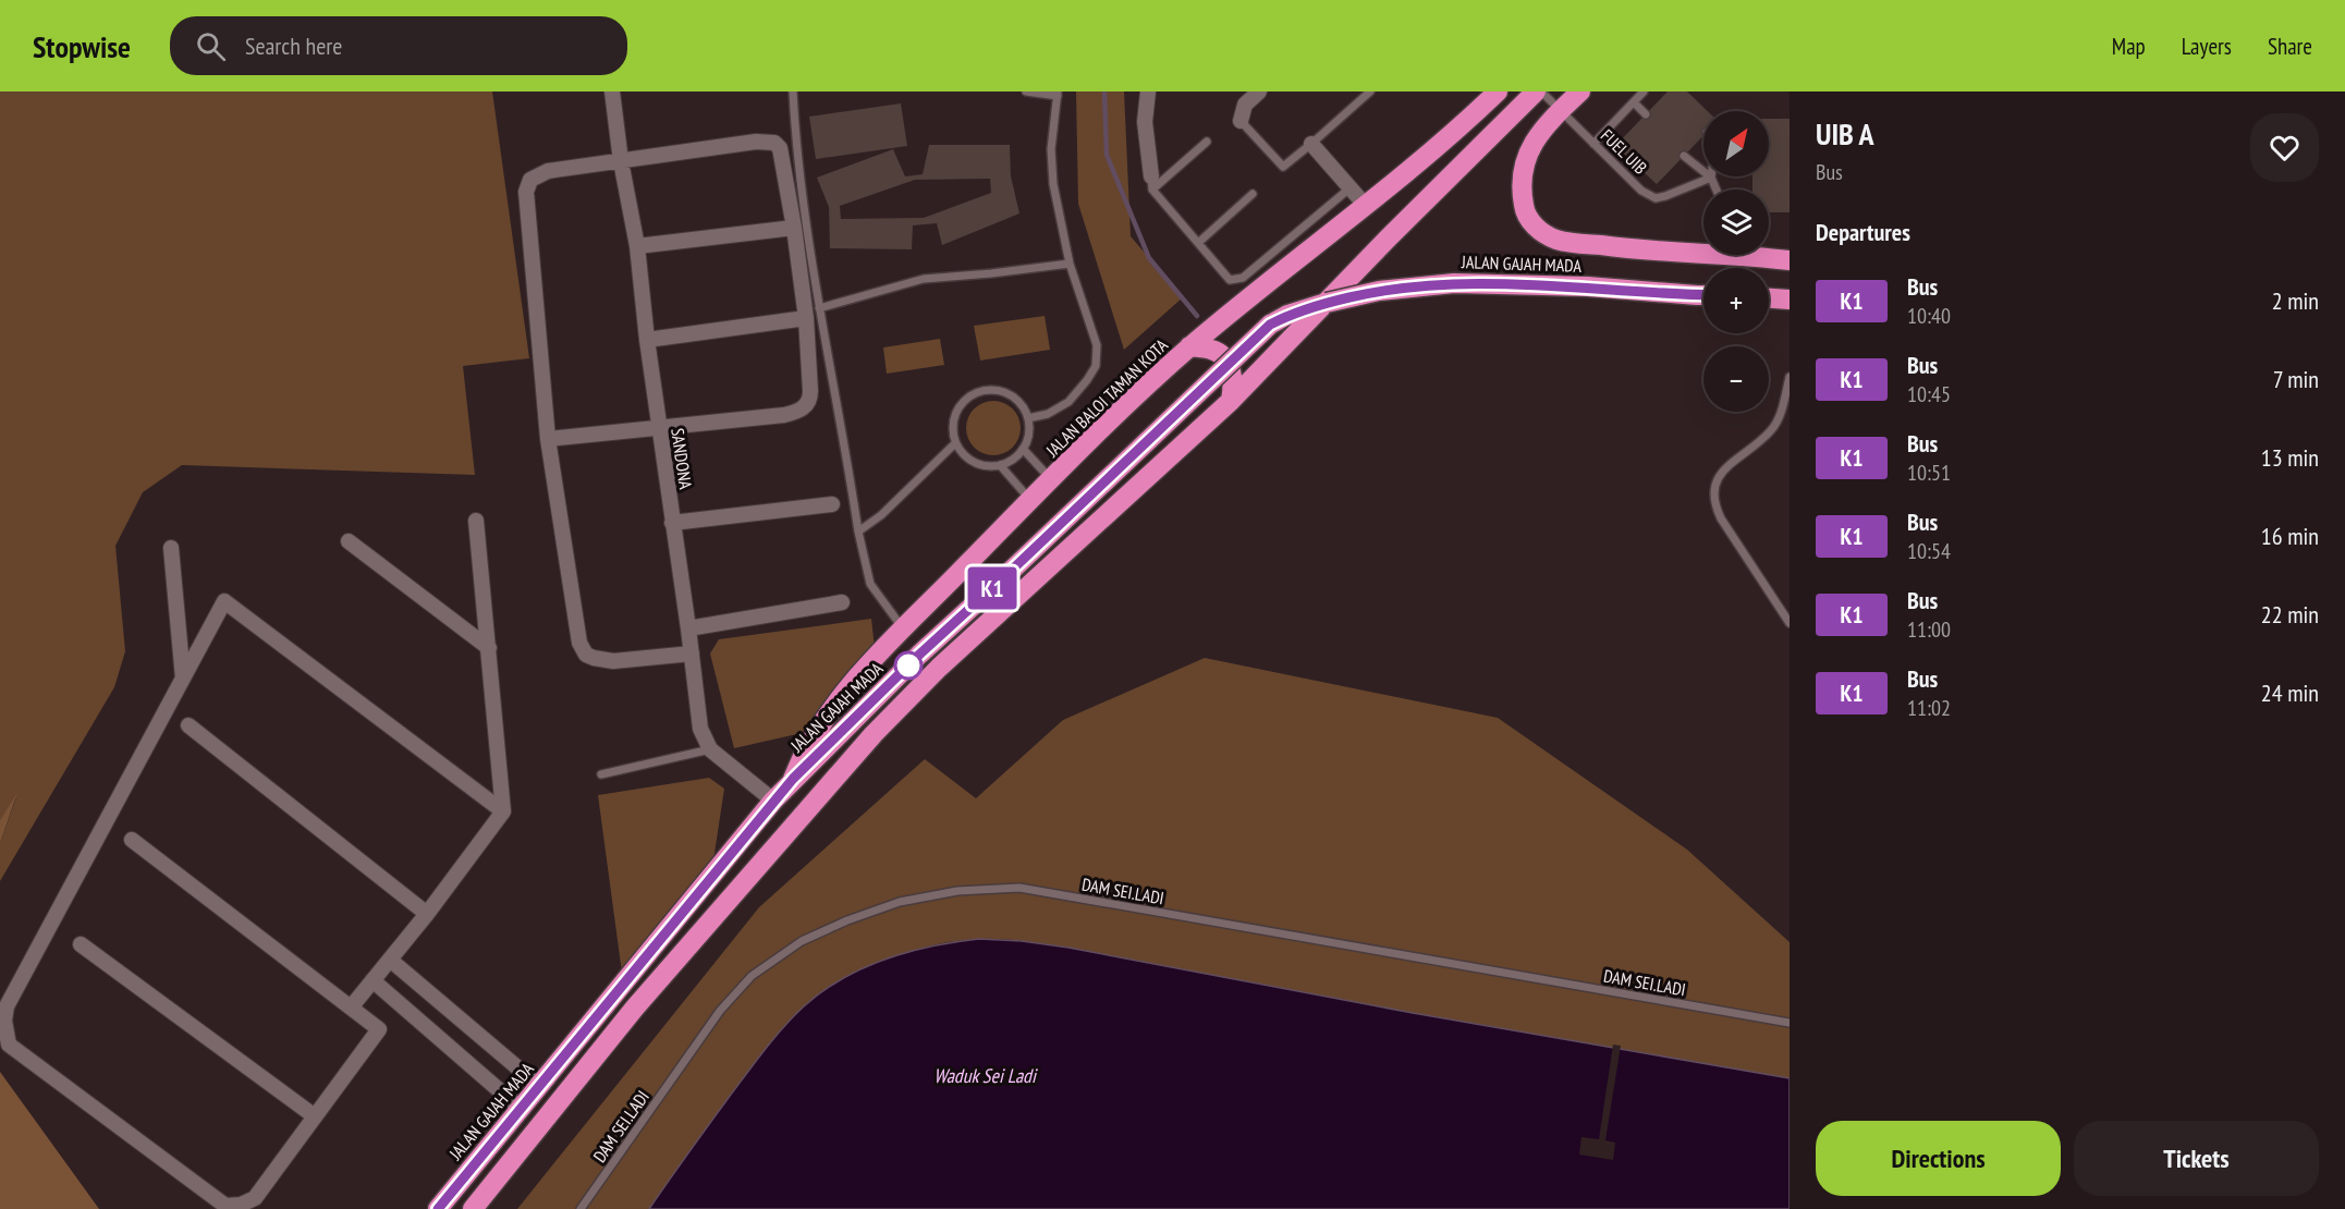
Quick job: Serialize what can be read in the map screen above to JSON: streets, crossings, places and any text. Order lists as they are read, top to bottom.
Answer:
{
  "streets": {
    "highway": ["JALAN GAJAH MADA", "JALAN BALOI TAMAN KOTA"],
    "street": ["SANDONA"],
    "lane": ["FUEL UIB", "DAM SEI.LADI"]
  },
  "crossings": [
    ["JALAN GAJAH MADA", "JALAN BALOI TAMAN KOTA"]
  ],
  "water": ["Waduk Sei Ladi"],
  "lines": ["bus line K1"],
  "north": "top right",
  "page": {
    "header": "Stopwise",
    "search": "Search here",
    "nav": ["Map", "Layers", "Share"],
    "on_map": "K1",
    "heading": [
      ["UIB A", "Bus"],
      "Departures"
    ],
    "map_buttons": ["+", "−"],
    "list": [
      {
        "mark": "K1",
        "name": "Bus",
        "note": "10:40",
        "value": "2 min"
      },
      {
        "mark": "K1",
        "name": "Bus",
        "note": "10:45",
        "value": "7 min"
      },
      {
        "mark": "K1",
        "name": "Bus",
        "note": "10:51",
        "value": "13 min"
      },
      {
        "mark": "K1",
        "name": "Bus",
        "note": "10:54",
        "value": "16 min"
      },
      {
        "mark": "K1",
        "name": "Bus",
        "note": "11:00",
        "value": "22 min"
      },
      {
        "mark": "K1",
        "name": "Bus",
        "note": "11:02",
        "value": "24 min"
      }
    ],
    "buttons": ["Directions", "Tickets"]
  }
}
